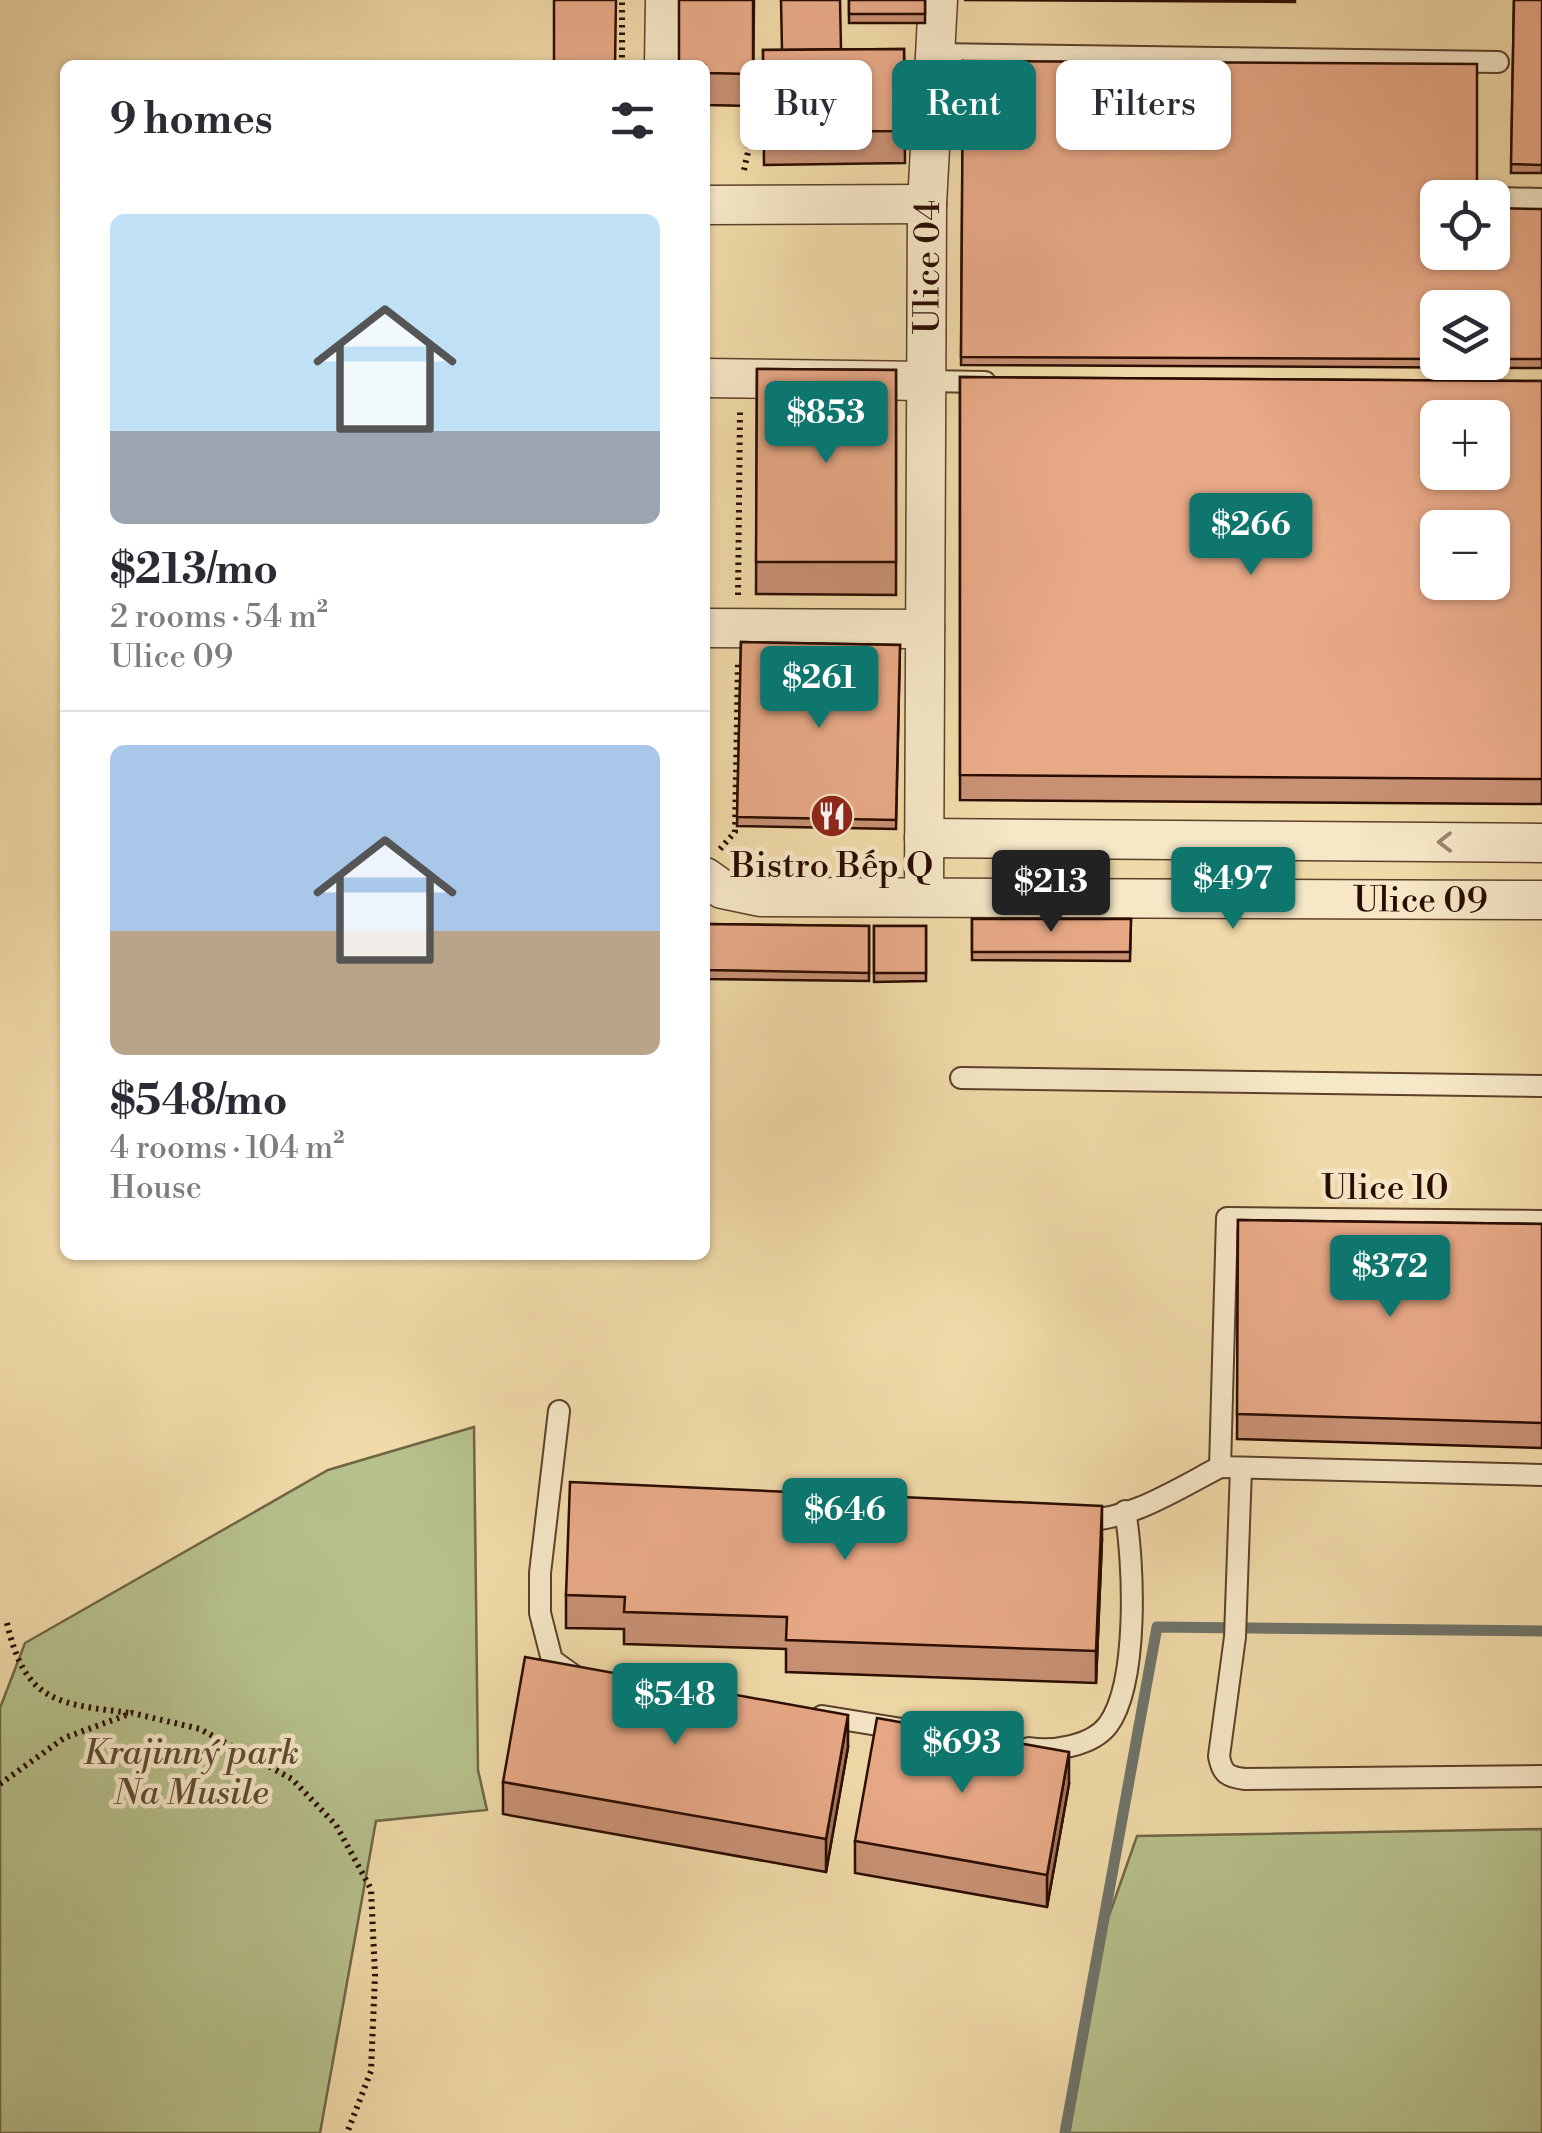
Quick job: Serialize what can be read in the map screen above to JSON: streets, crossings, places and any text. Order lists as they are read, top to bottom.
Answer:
{
  "streets": {
    "street": ["Ulice 04", "Ulice 09"],
    "lane": ["Ulice 10"]
  },
  "crossings": [
    ["Ulice 04", "Ulice 09"]
  ],
  "parks": ["Krajinný park Na Musile"],
  "places": {
    "restaurant": ["Bistro Bếp Q"]
  },
  "page": {
    "chip": ["Buy", "Rent", "Filters"],
    "heading": "9 homes",
    "map_buttons": ["+", "−"],
    "list": [
      {
        "name": "$213/mo",
        "note": "2 rooms · 54 m² · Ulice 09"
      },
      {
        "name": "$548/mo",
        "note": "4 rooms · 104 m² · House"
      }
    ],
    "price": [
      "$853",
      "$266",
      "$261",
      "$497",
      "$213",
      "$372",
      "$646",
      "$548",
      "$693"
    ]
  }
}
